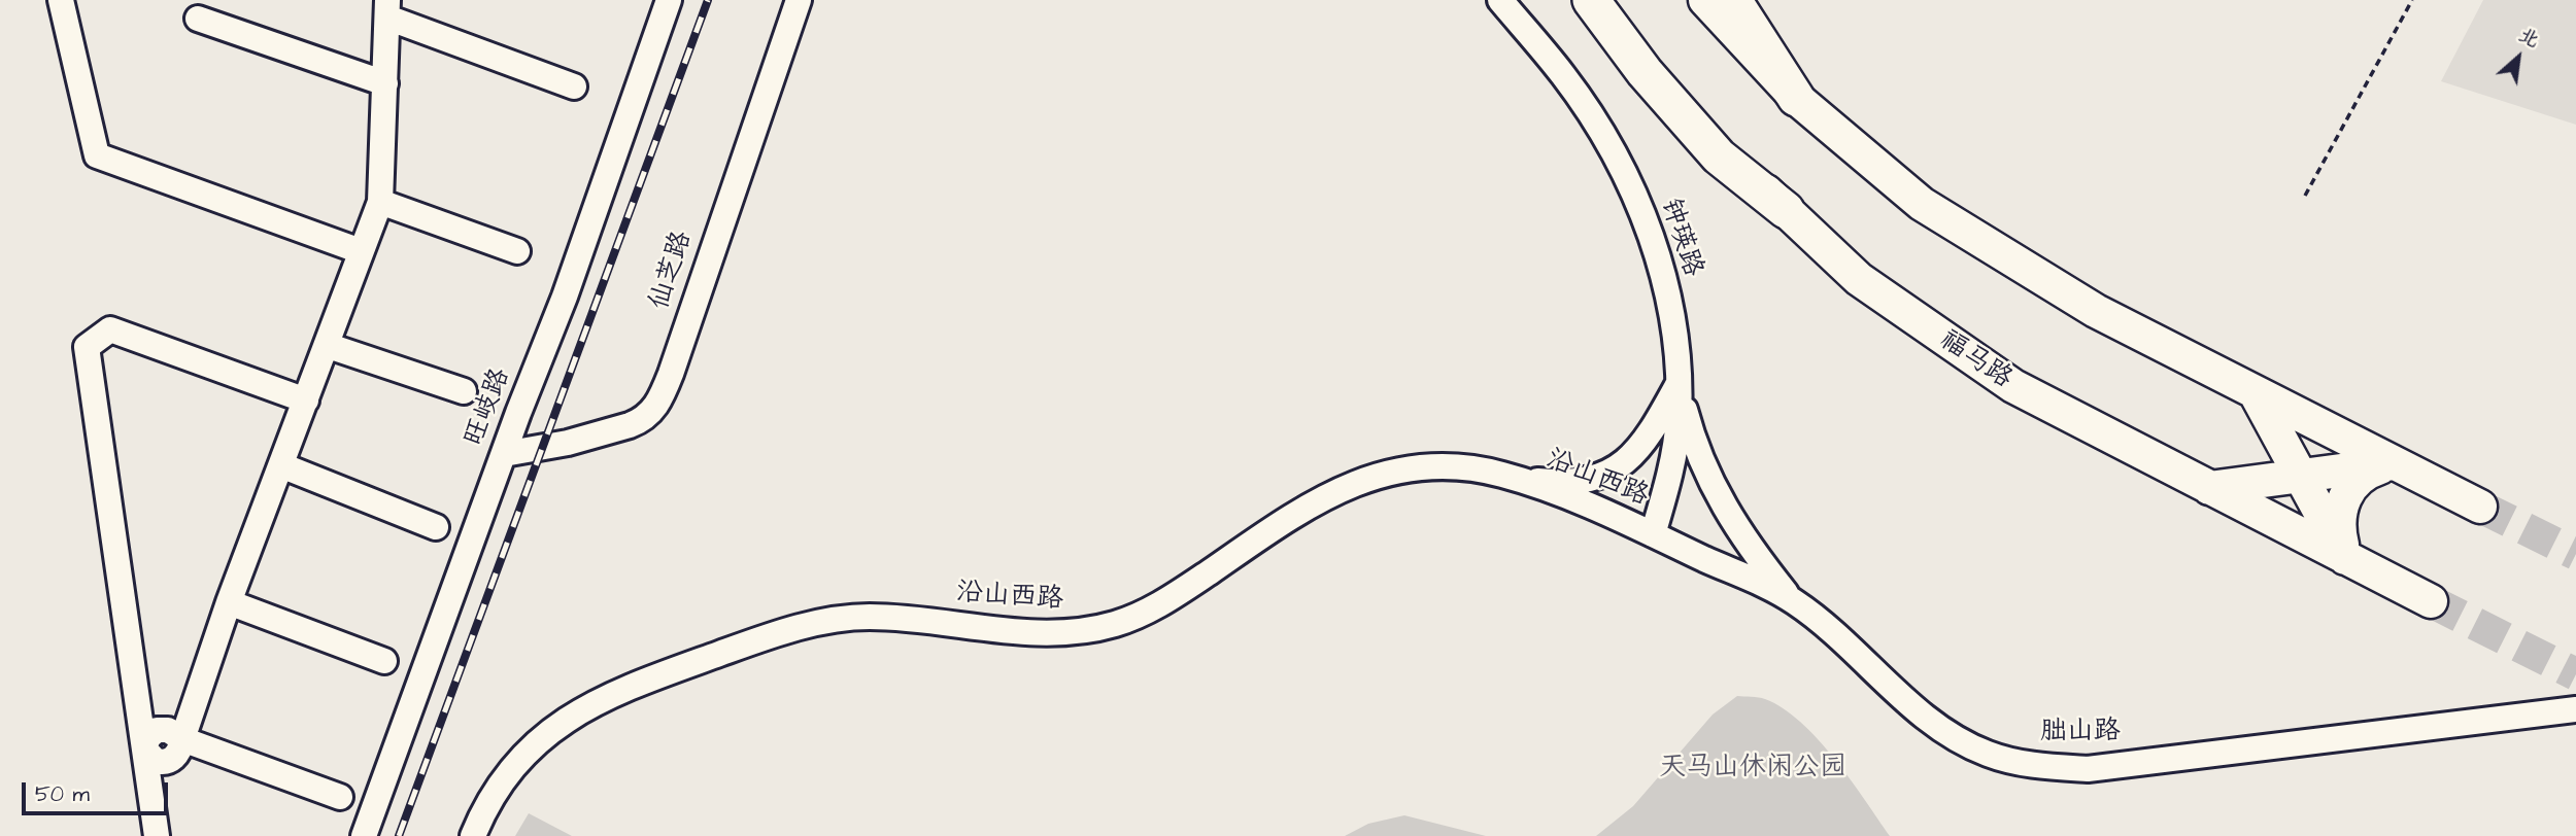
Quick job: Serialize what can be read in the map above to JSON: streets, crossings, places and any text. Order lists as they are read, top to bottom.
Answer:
{
  "streets": {
    "main road": ["福马路"],
    "street": [
      "钟瑛路",
      "仙芝路",
      "旺岐路",
      "沿山西路",
      "胐山路"
    ]
  },
  "crossings": [
    ["钟瑛路", "沿山西路"],
    ["钟瑛路", "胐山路"],
    ["仙芝路", "旺岐路"],
    ["沿山西路", "胐山路"]
  ],
  "parks": ["天马山休闲公园"],
  "scale_bar": "50 m",
  "north": "top right"
}
